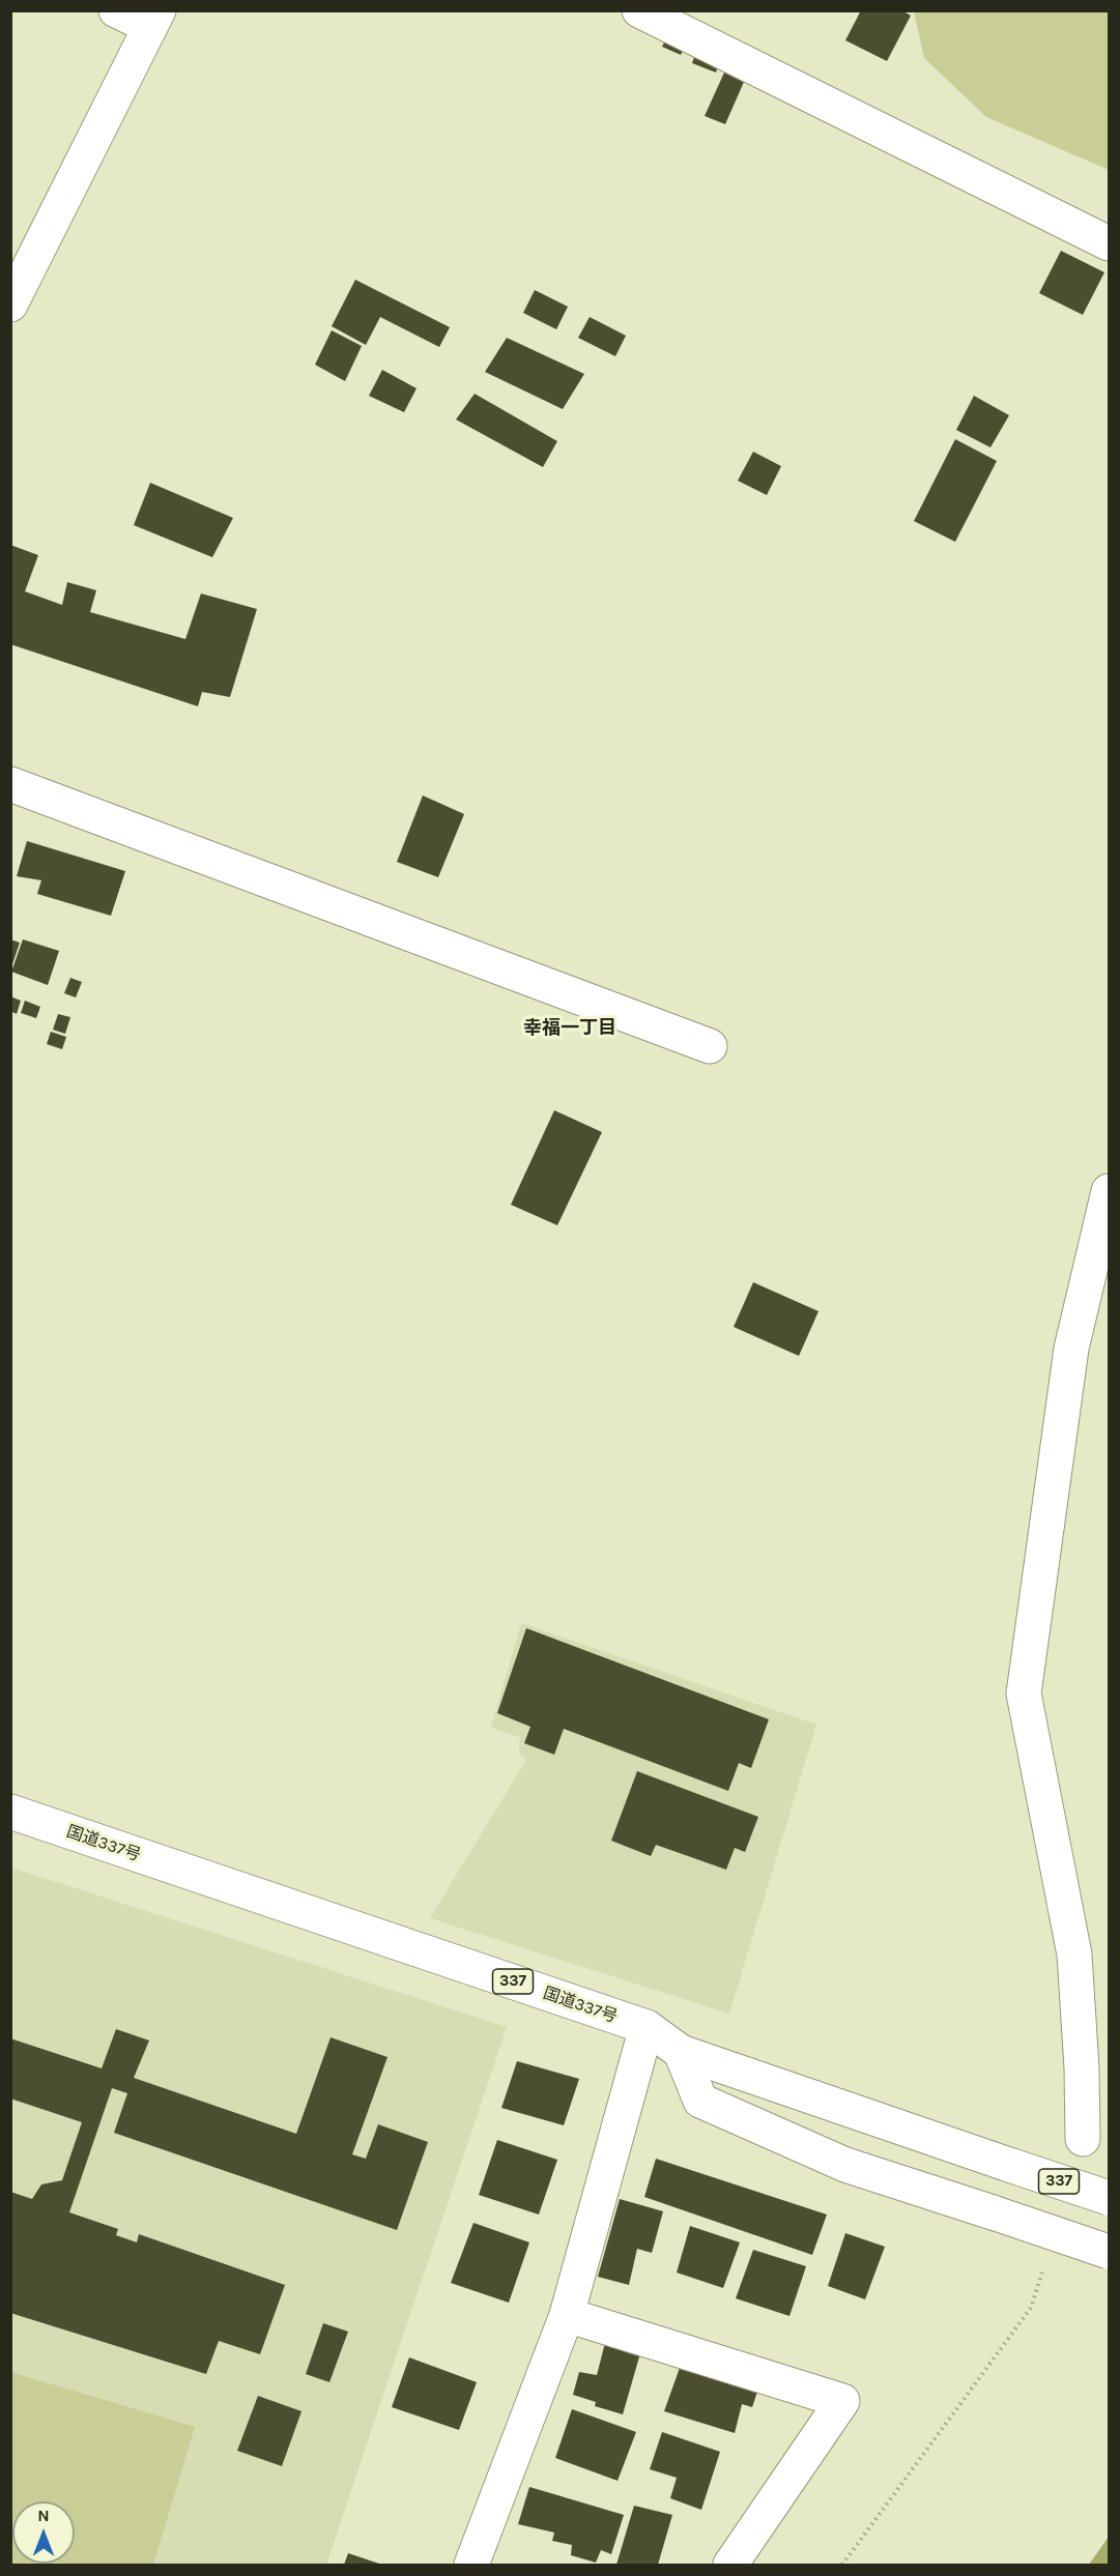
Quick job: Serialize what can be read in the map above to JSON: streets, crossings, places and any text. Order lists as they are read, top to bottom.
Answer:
{
  "streets": {
    "main road": ["国道337号", "337"]
  },
  "districts": ["幸福一丁目"],
  "north": "top"
}
